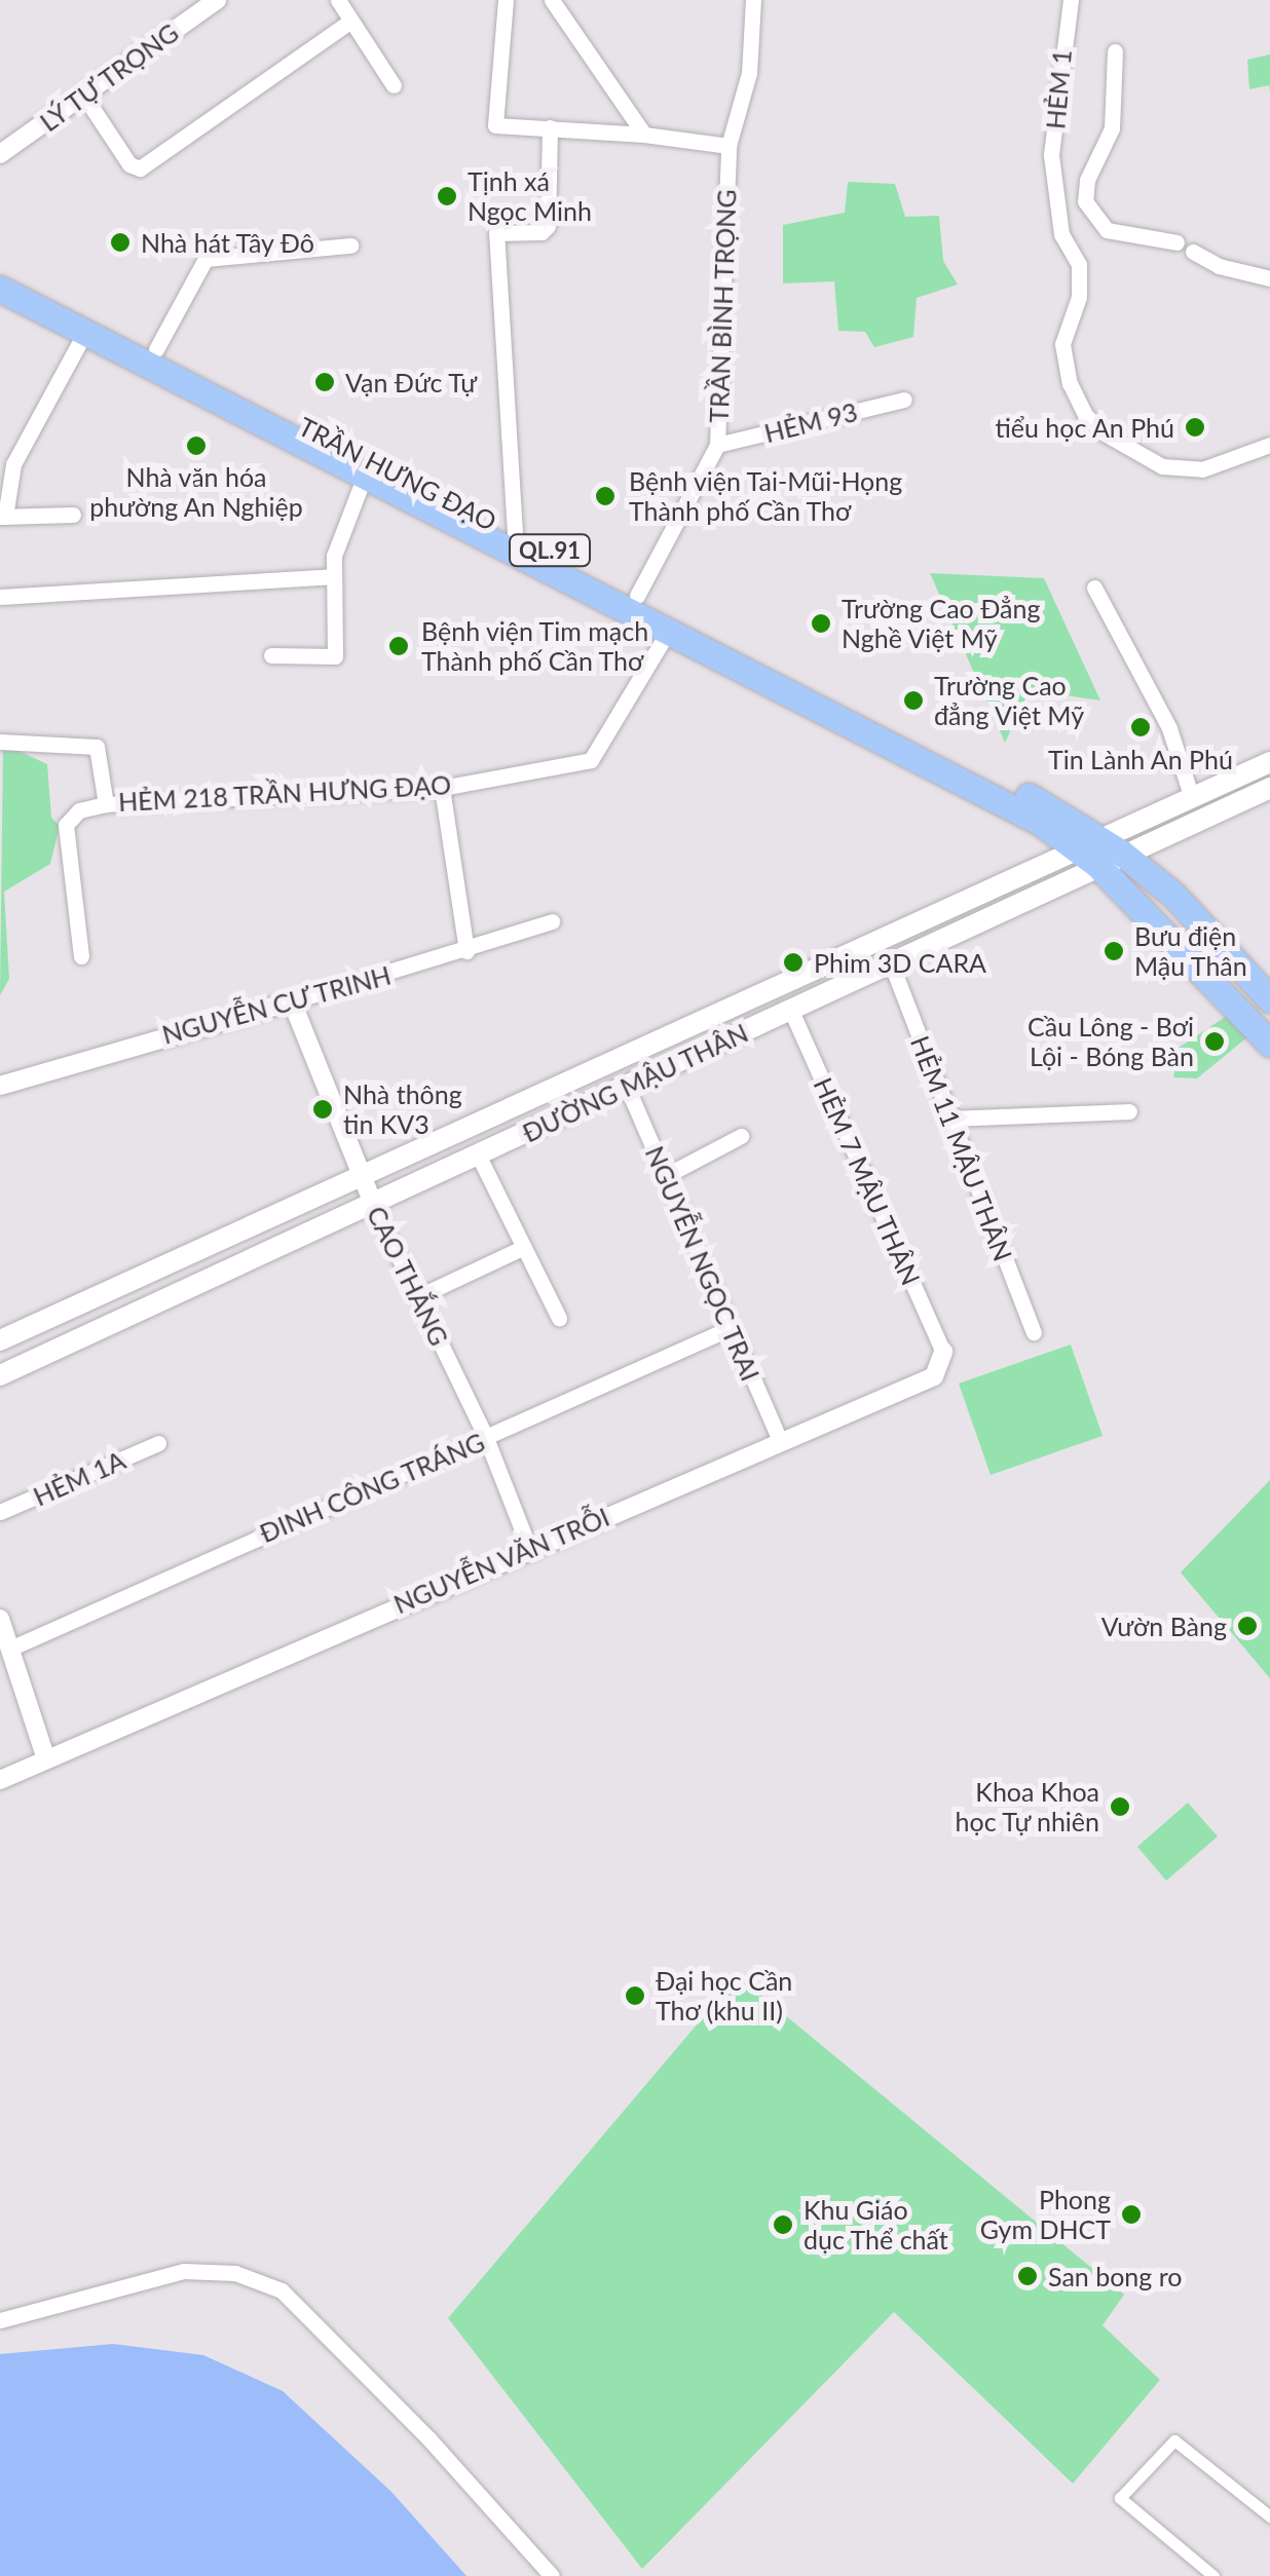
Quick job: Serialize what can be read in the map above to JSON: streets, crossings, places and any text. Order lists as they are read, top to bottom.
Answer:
{
  "streets": {
    "highway": ["TRẦN HƯNG ĐẠO", "QL.91"],
    "main road": ["ĐƯỜNG MẬU THÂN"],
    "street": [
      "LÝ TỰ TRỌNG",
      "HẺM 1",
      "TRẦN BÌNH TRỌNG",
      "HẺM 93",
      "HẺM 218 TRẦN HƯNG ĐẠO",
      "NGUYỄN CƯ TRINH",
      "HẺM 11 MẬU THÂN",
      "HẺM 7 MẬU THÂN",
      "NGUYỄN NGỌC TRAI",
      "CAO THẮNG",
      "HẺM 1A",
      "ĐINH CÔNG TRÁNG",
      "NGUYỄN VĂN TRỖI"
    ]
  },
  "crossings": [
    ["TRẦN BÌNH TRỌNG", "HẺM 93"],
    ["TRẦN BÌNH TRỌNG", "TRẦN HƯNG ĐẠO"],
    ["TRẦN HƯNG ĐẠO", "QL.91"],
    ["TRẦN HƯNG ĐẠO", "HẺM 218 TRẦN HƯNG ĐẠO"],
    ["TRẦN HƯNG ĐẠO", "ĐƯỜNG MẬU THÂN"],
    ["QL.91", "ĐƯỜNG MẬU THÂN"],
    ["NGUYỄN CƯ TRINH", "CAO THẮNG"],
    ["ĐƯỜNG MẬU THÂN", "HẺM 11 MẬU THÂN"],
    ["ĐƯỜNG MẬU THÂN", "HẺM 7 MẬU THÂN"],
    ["ĐƯỜNG MẬU THÂN", "NGUYỄN NGỌC TRAI"],
    ["ĐƯỜNG MẬU THÂN", "CAO THẮNG"],
    ["HẺM 7 MẬU THÂN", "NGUYỄN VĂN TRỖI"],
    ["NGUYỄN NGỌC TRAI", "ĐINH CÔNG TRÁNG"],
    ["NGUYỄN NGỌC TRAI", "NGUYỄN VĂN TRỖI"],
    ["CAO THẮNG", "ĐINH CÔNG TRÁNG"],
    ["CAO THẮNG", "NGUYỄN VĂN TRỖI"]
  ],
  "places": [
    "Tịnh xá Ngọc Minh",
    "Nhà hát Tây Đô",
    "Vạn Đức Tự",
    "tiểu học An Phú",
    "Nhà văn hóa phường An Nghiệp",
    "Bệnh viện Tai-Mũi-Họng Thành phố Cần Thơ",
    "Trường Cao Đẳng Nghề Việt Mỹ",
    "Bệnh viện Tim mạch Thành phố Cần Thơ",
    "Trường Cao đẳng Việt Mỹ",
    "Tin Lành An Phú",
    "Bưu điện Mậu Thân",
    "Phim 3D CARA",
    "Cầu Lông - Bơi Lội - Bóng Bàn",
    "Nhà thông tin KV3",
    "Vườn Bàng",
    "Khoa Khoa học Tự nhiên",
    "Đại học Cần Thơ (khu II)",
    "Phong Gym DHCT",
    "Khu Giáo dục Thể chất",
    "San bong ro"
  ]
}
